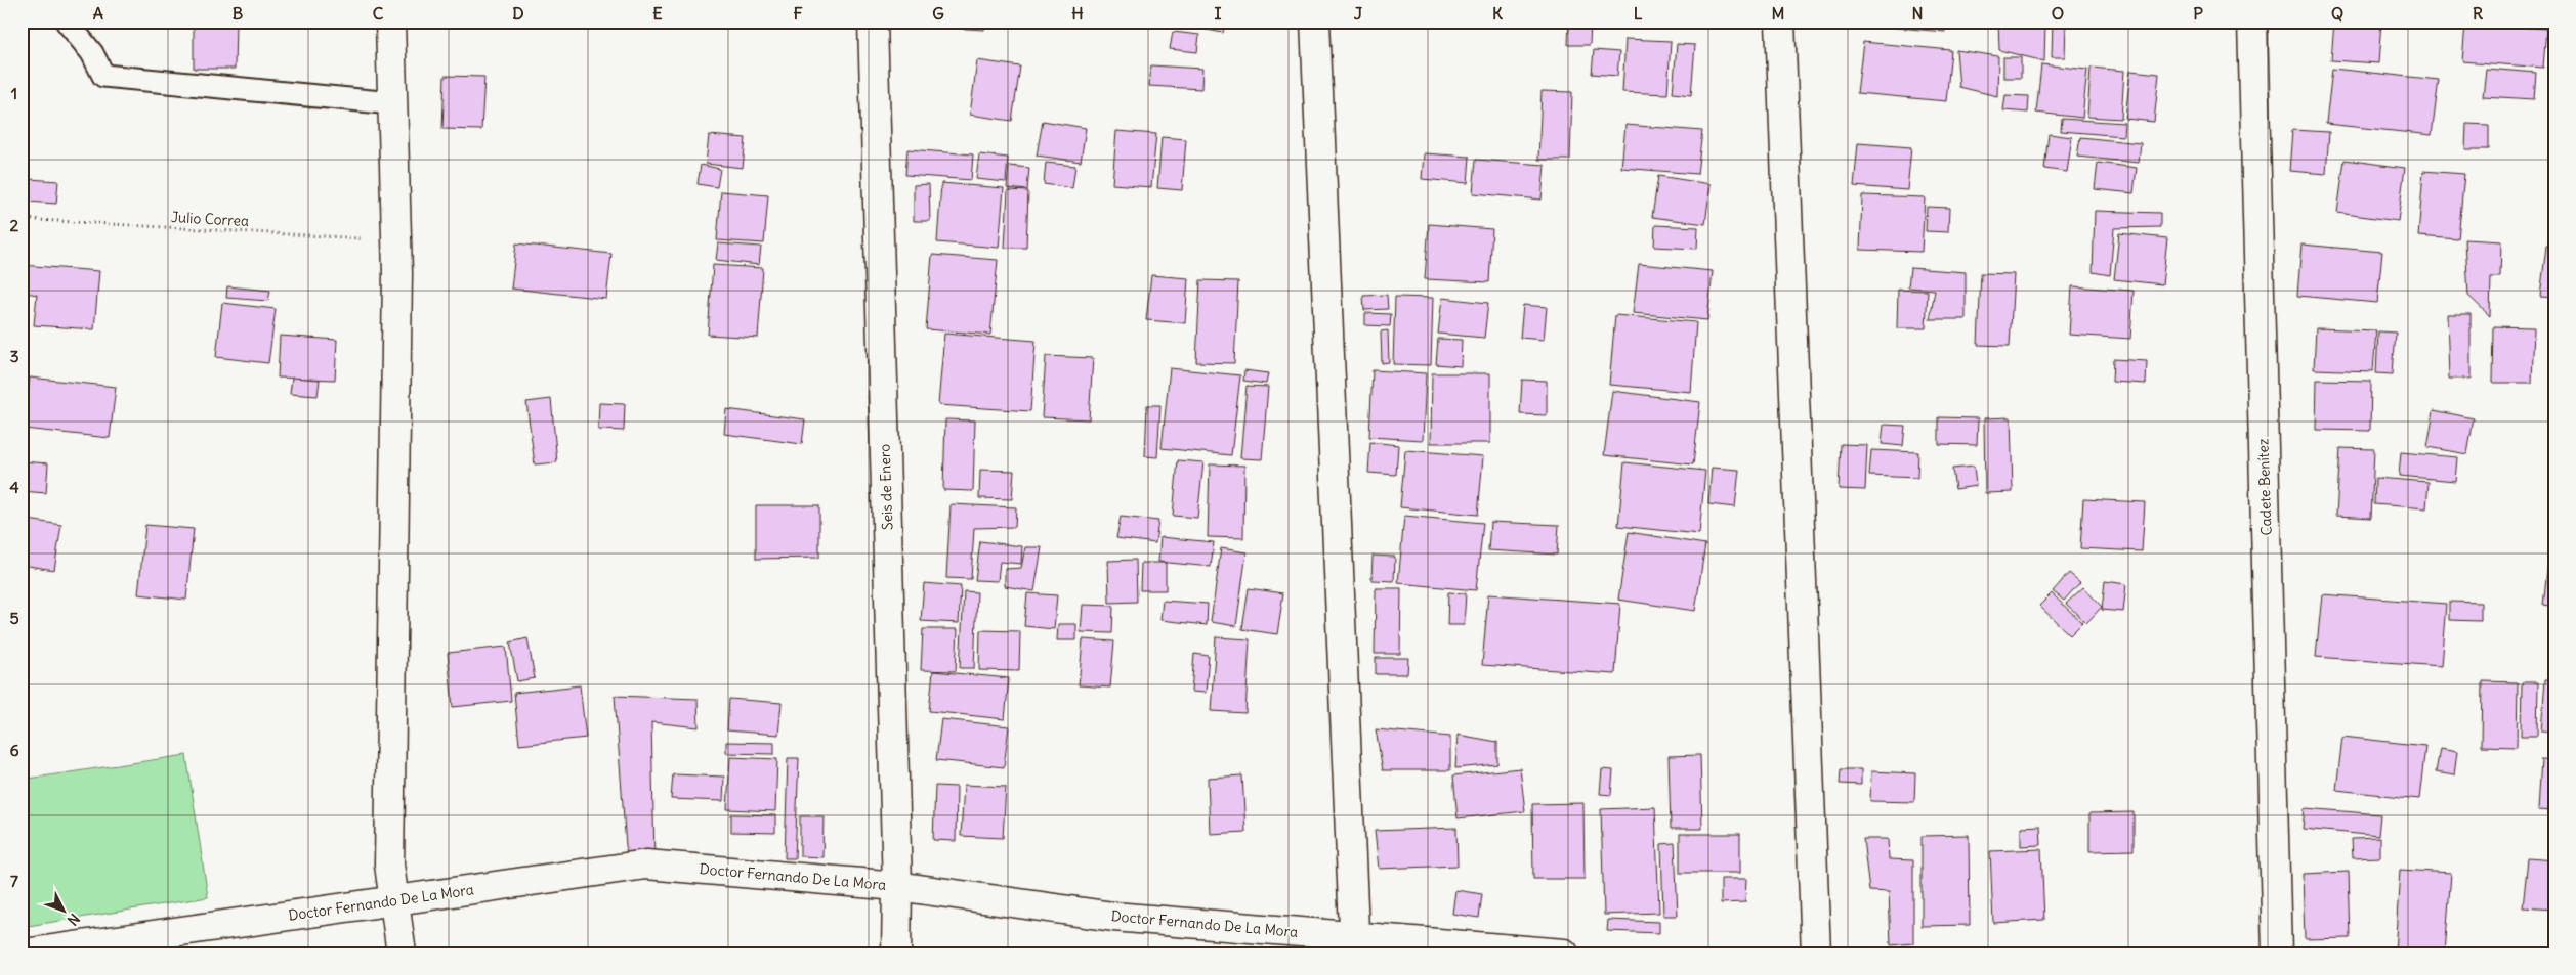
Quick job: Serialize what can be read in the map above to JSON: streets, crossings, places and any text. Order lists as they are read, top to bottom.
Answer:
{
  "streets": {
    "street": ["Seis de Enero", "Cadete Benítez", "Doctor Fernando De La Mora"],
    "path": ["Julio Correa"]
  },
  "crossings": [
    ["Seis de Enero", "Doctor Fernando De La Mora"]
  ],
  "north": "bottom right",
  "grid": {
    "columns": [
      "A",
      "B",
      "C",
      "D",
      "E",
      "F",
      "G",
      "H",
      "I",
      "J",
      "K",
      "L",
      "M",
      "N",
      "O",
      "P",
      "Q",
      "R"
    ],
    "rows": [
      "1",
      "2",
      "3",
      "4",
      "5",
      "6",
      "7"
    ]
  }
}
